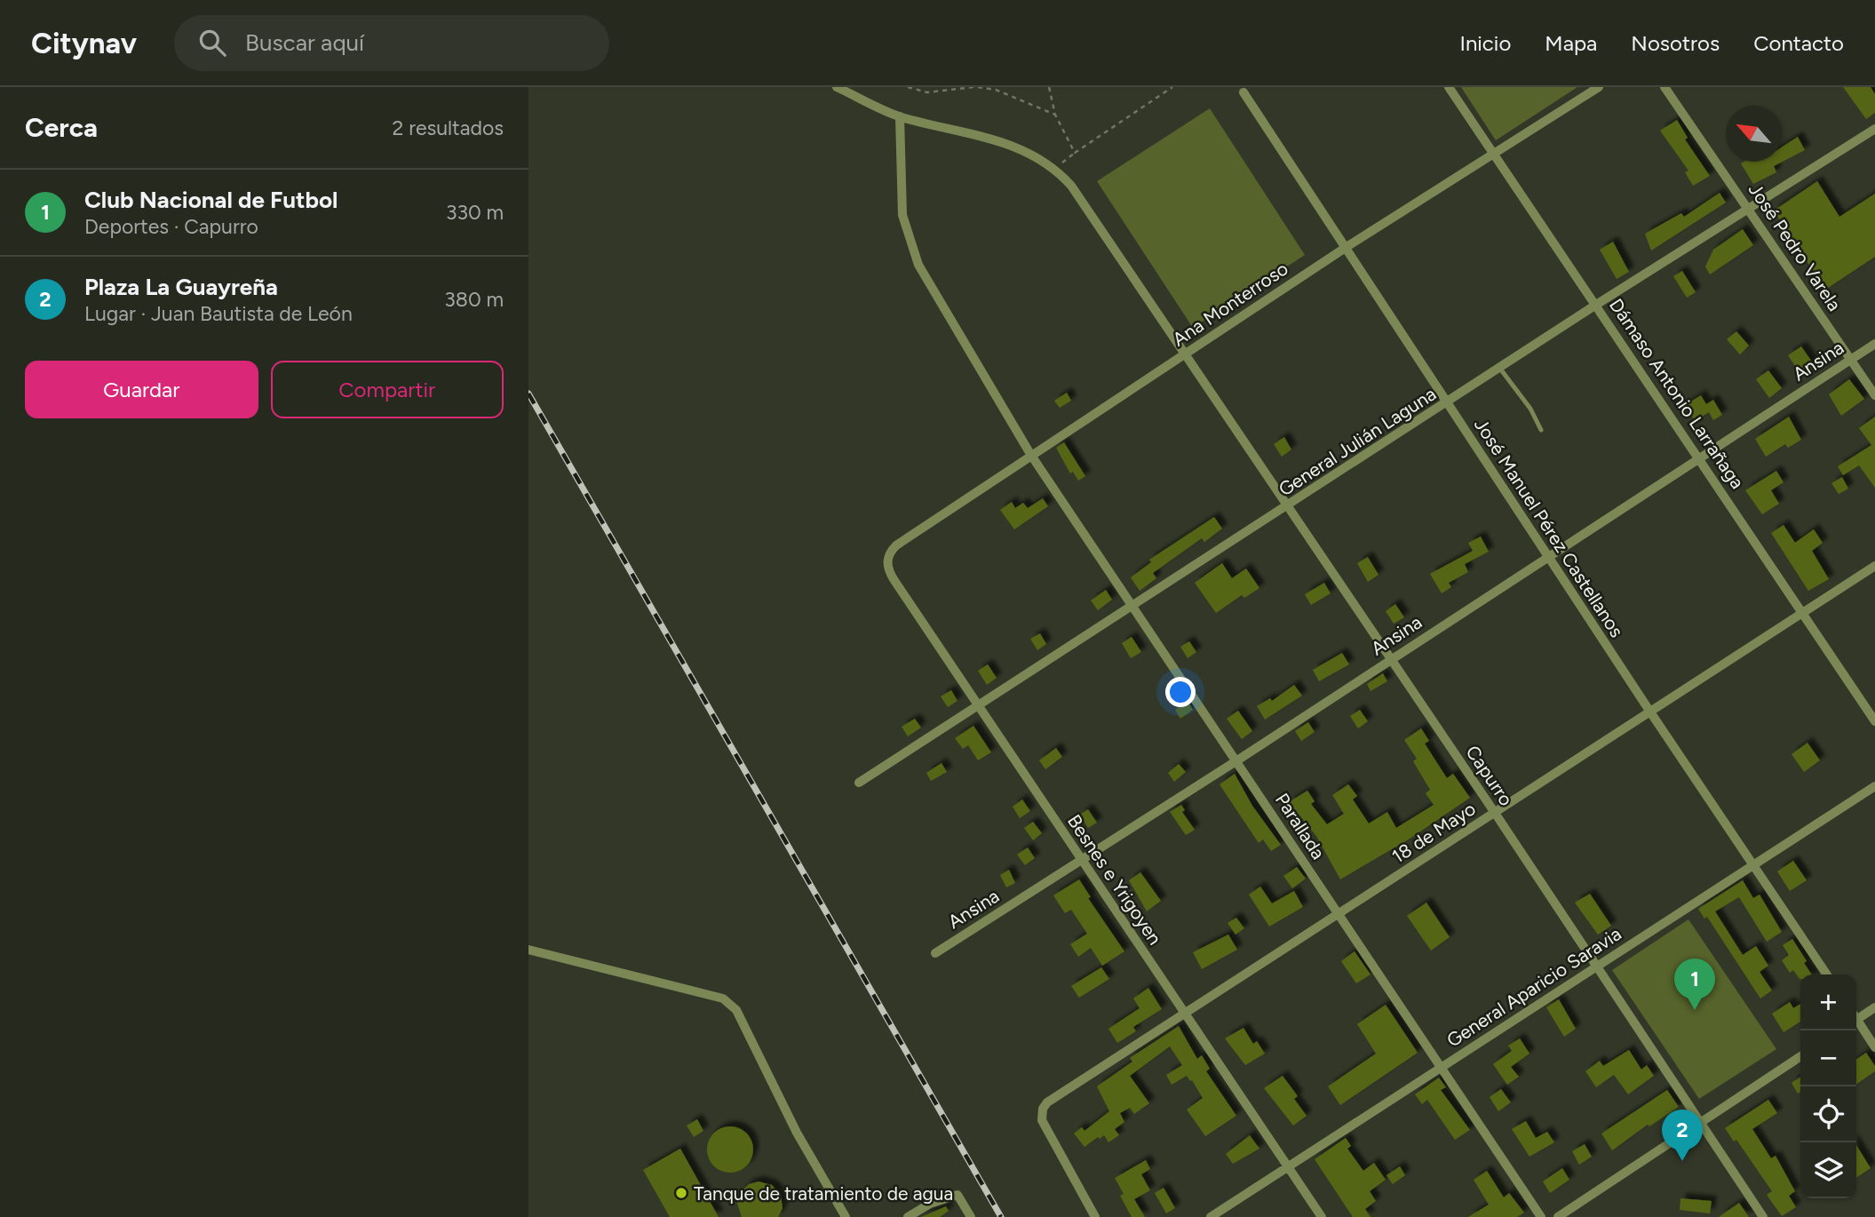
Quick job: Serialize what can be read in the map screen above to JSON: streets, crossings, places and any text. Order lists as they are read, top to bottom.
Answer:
{
  "streets": {
    "street": [
      "José Pedro Varela",
      "Ana Monterroso",
      "Ansina",
      "Dámaso Antonio Larrañaga",
      "General Julián Laguna",
      "José Manuel Pérez Castellanos",
      "Capurro",
      "Parallada",
      "18 de Mayo",
      "Besnes e Yrigoyen",
      "General Aparicio Saravia"
    ]
  },
  "crossings": [
    ["José Pedro Varela", "Ansina"],
    ["José Pedro Varela", "General Julián Laguna"],
    ["Ana Monterroso", "Dámaso Antonio Larrañaga"],
    ["Ana Monterroso", "José Manuel Pérez Castellanos"],
    ["Ana Monterroso", "Capurro"],
    ["Ana Monterroso", "Parallada"],
    ["Ana Monterroso", "Besnes e Yrigoyen"],
    ["Ansina", "Dámaso Antonio Larrañaga"],
    ["Ansina", "José Manuel Pérez Castellanos"],
    ["Ansina", "Capurro"],
    ["Ansina", "Parallada"],
    ["Ansina", "Besnes e Yrigoyen"],
    ["Dámaso Antonio Larrañaga", "General Julián Laguna"],
    ["Dámaso Antonio Larrañaga", "18 de Mayo"],
    ["General Julián Laguna", "José Manuel Pérez Castellanos"],
    ["General Julián Laguna", "Capurro"],
    ["General Julián Laguna", "Parallada"],
    ["General Julián Laguna", "Besnes e Yrigoyen"],
    ["José Manuel Pérez Castellanos", "18 de Mayo"],
    ["José Manuel Pérez Castellanos", "General Aparicio Saravia"],
    ["Capurro", "Parallada"],
    ["Capurro", "18 de Mayo"],
    ["Capurro", "General Aparicio Saravia"],
    ["Parallada", "18 de Mayo"],
    ["Parallada", "General Aparicio Saravia"],
    ["18 de Mayo", "Besnes e Yrigoyen"],
    ["Besnes e Yrigoyen", "General Aparicio Saravia"]
  ],
  "places": ["Tanque de tratamiento de agua"],
  "north": "top left",
  "page": {
    "header": "Citynav",
    "search": "Buscar aquí",
    "nav": [
      "Inicio",
      "Mapa",
      "Nosotros",
      "Contacto"
    ],
    "heading": ["Cerca", "2 resultados"],
    "list": [
      {
        "mark": "1",
        "name": "Club Nacional de Futbol",
        "note": "Deportes · Capurro",
        "value": "330 m"
      },
      {
        "mark": "2",
        "name": "Plaza La Guayreña",
        "note": "Lugar · Juan Bautista de León",
        "value": "380 m"
      }
    ],
    "buttons": ["Guardar", "Compartir"],
    "pins": ["1", "2"],
    "map_buttons": ["+", "−"]
  }
}
